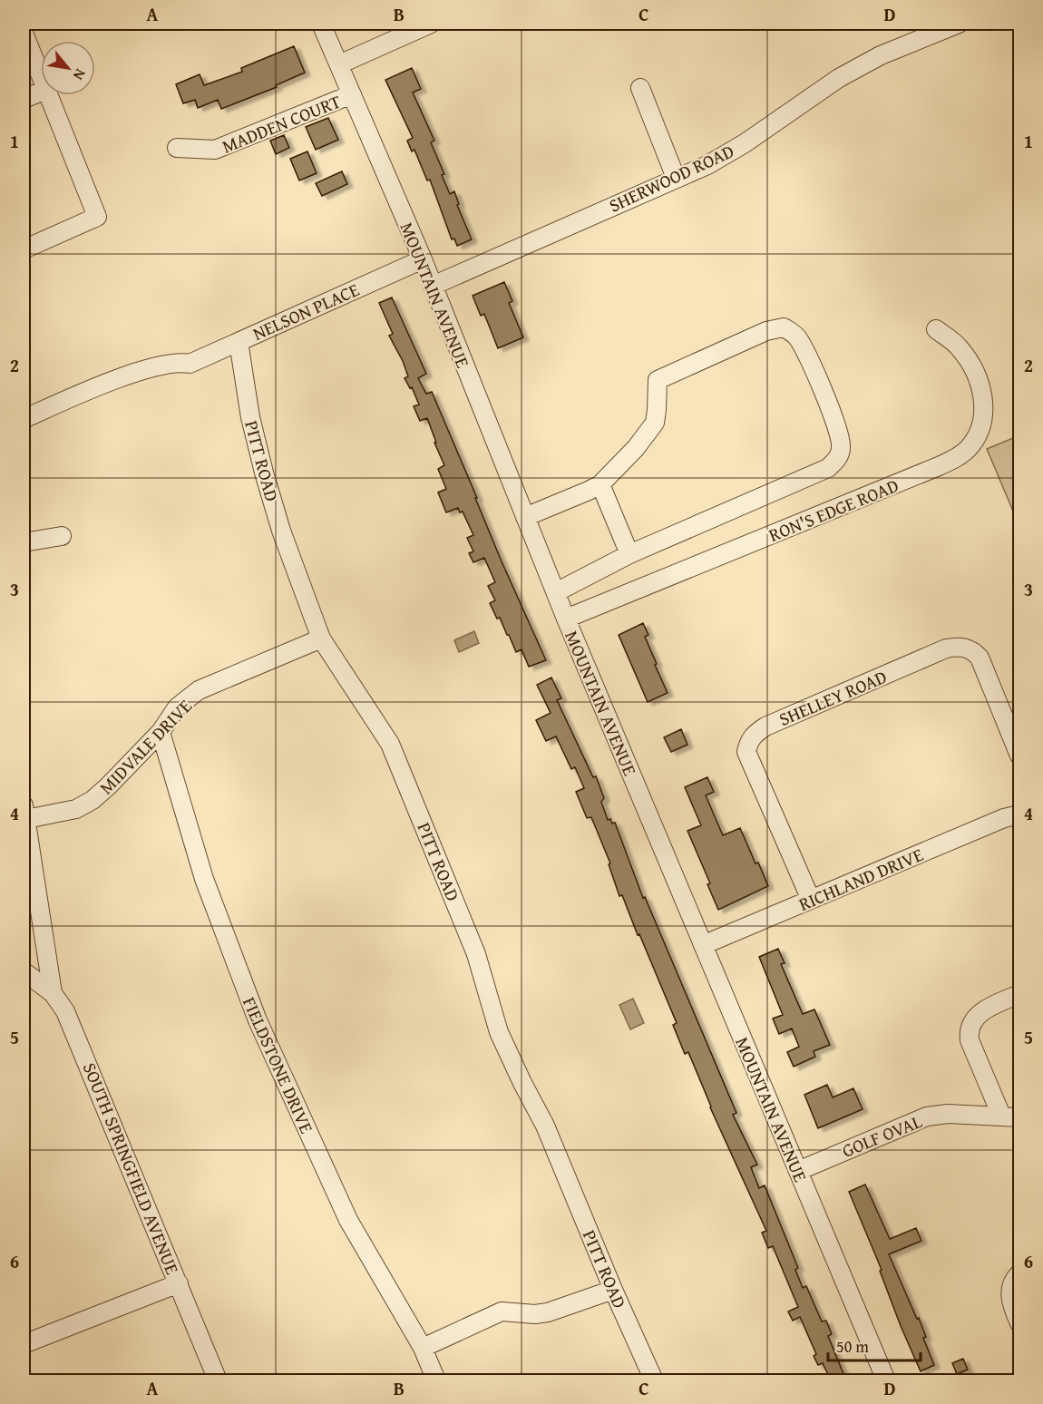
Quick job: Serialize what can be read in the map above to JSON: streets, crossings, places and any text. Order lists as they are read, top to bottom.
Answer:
{
  "streets": {
    "street": [
      "MADDEN COURT",
      "SHERWOOD ROAD",
      "MOUNTAIN AVENUE",
      "NELSON PLACE",
      "PITT ROAD",
      "RON'S EDGE ROAD",
      "SHELLEY ROAD",
      "MIDVALE DRIVE",
      "RICHLAND DRIVE",
      "FIELDSTONE DRIVE",
      "GOLF OVAL",
      "SOUTH SPRINGFIELD AVENUE"
    ]
  },
  "crossings": [
    ["MADDEN COURT", "MOUNTAIN AVENUE"],
    ["SHERWOOD ROAD", "MOUNTAIN AVENUE"],
    ["MOUNTAIN AVENUE", "NELSON PLACE"],
    ["MOUNTAIN AVENUE", "RON'S EDGE ROAD"],
    ["MOUNTAIN AVENUE", "RICHLAND DRIVE"],
    ["MOUNTAIN AVENUE", "GOLF OVAL"],
    ["NELSON PLACE", "PITT ROAD"],
    ["PITT ROAD", "MIDVALE DRIVE"],
    ["SHELLEY ROAD", "RICHLAND DRIVE"],
    ["MIDVALE DRIVE", "FIELDSTONE DRIVE"]
  ],
  "scale_bar": "50 m",
  "north": "bottom right",
  "grid": {
    "columns": [
      "A",
      "B",
      "C",
      "D"
    ],
    "rows": [
      "1",
      "2",
      "3",
      "4",
      "5",
      "6"
    ]
  }
}
